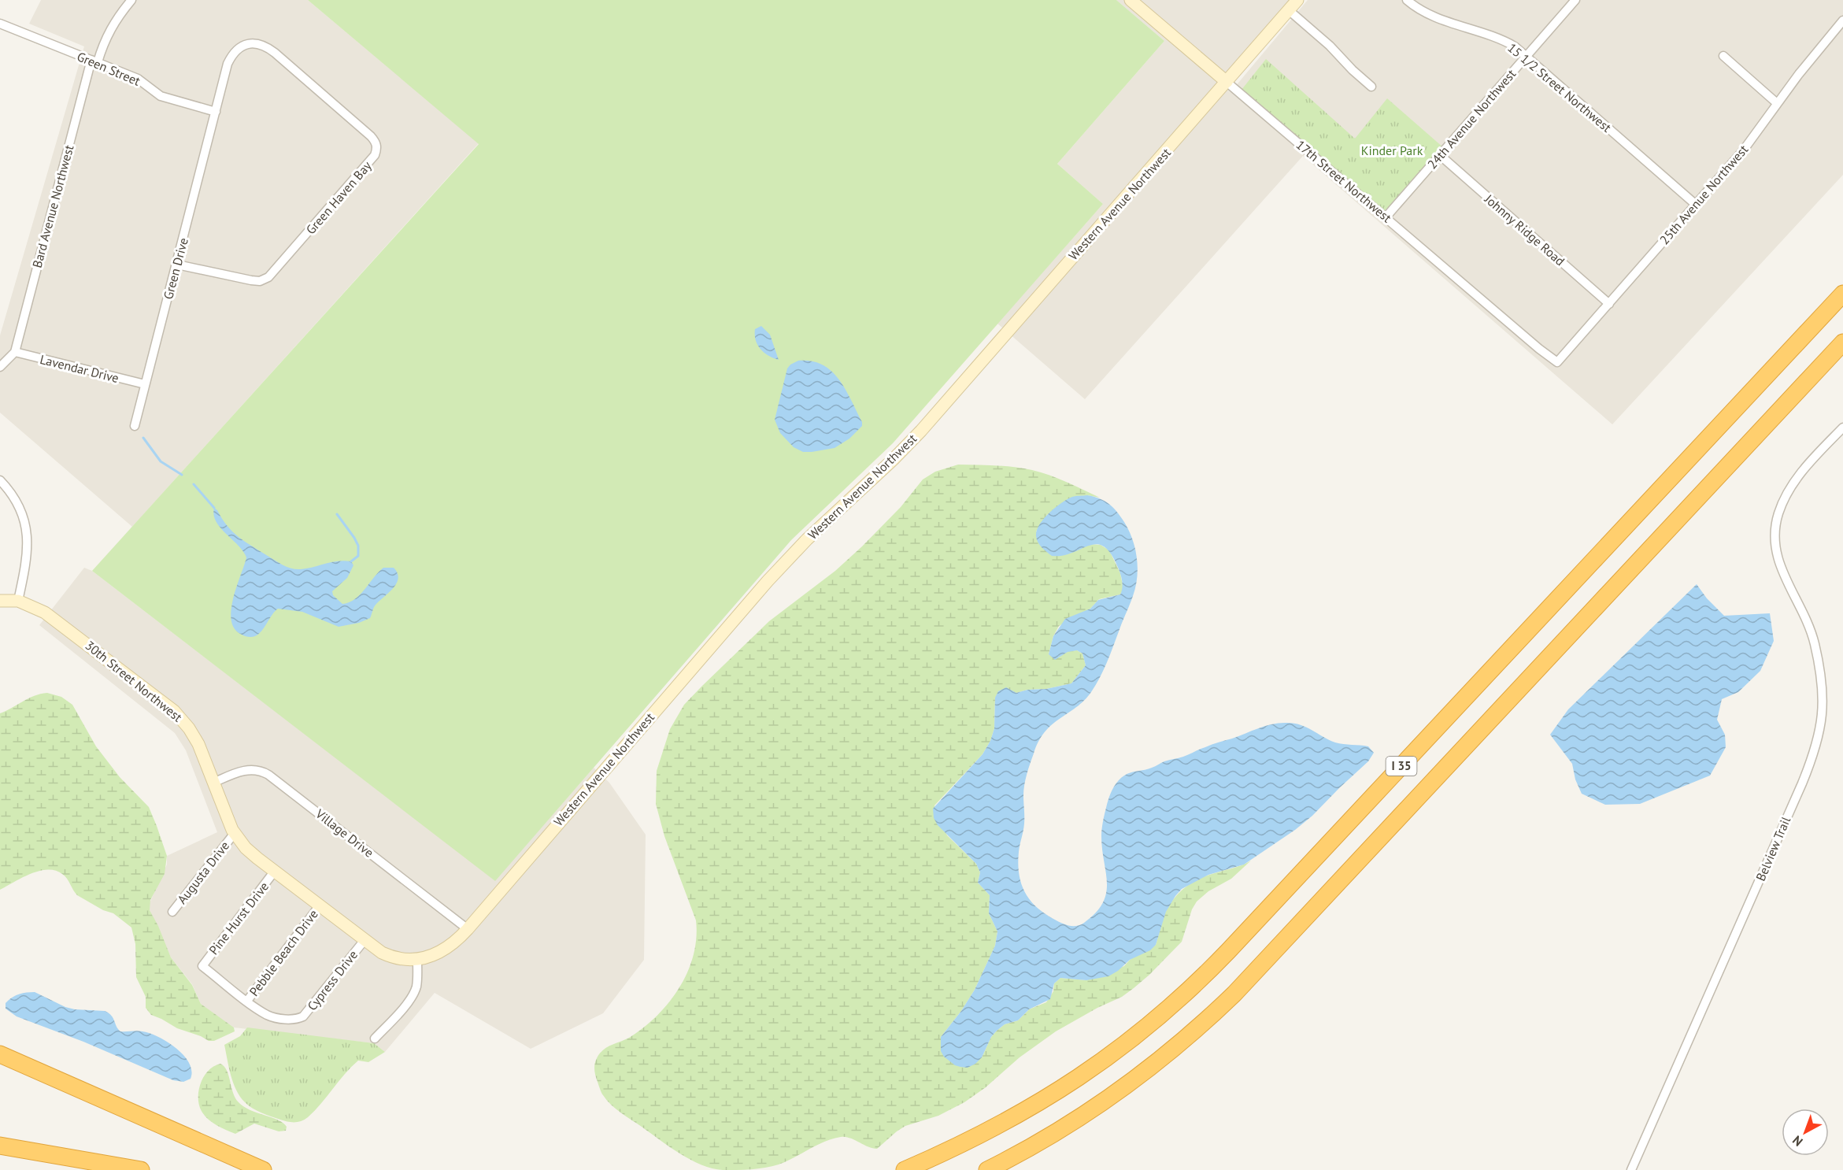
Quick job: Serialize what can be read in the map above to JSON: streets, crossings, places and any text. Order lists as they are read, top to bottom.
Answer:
{
  "streets": {
    "highway": ["I 35"],
    "street": [
      "Green Street",
      "15 1/2 Street Northwest",
      "24th Avenue Northwest",
      "17th Street Northwest",
      "25th Avenue Northwest",
      "Green Haven Bay",
      "Western Avenue Northwest",
      "Bard Avenue Northwest",
      "Johnny Ridge Road",
      "Green Drive",
      "Lavendar Drive",
      "30th Street Northwest",
      "Village Drive",
      "Belview Trail",
      "Augusta Drive",
      "Pine Hurst Drive",
      "Pebble Beach Drive",
      "Cypress Drive"
    ]
  },
  "crossings": [
    ["Green Street", "Bard Avenue Northwest"],
    ["Green Street", "Green Drive"],
    ["15 1/2 Street Northwest", "24th Avenue Northwest"],
    ["15 1/2 Street Northwest", "25th Avenue Northwest"],
    ["24th Avenue Northwest", "17th Street Northwest"],
    ["24th Avenue Northwest", "Johnny Ridge Road"],
    ["17th Street Northwest", "25th Avenue Northwest"],
    ["17th Street Northwest", "Western Avenue Northwest"],
    ["25th Avenue Northwest", "Johnny Ridge Road"],
    ["Green Haven Bay", "Green Drive"],
    ["Western Avenue Northwest", "30th Street Northwest"],
    ["Western Avenue Northwest", "Village Drive"],
    ["Bard Avenue Northwest", "Lavendar Drive"],
    ["Green Drive", "Lavendar Drive"],
    ["30th Street Northwest", "Village Drive"],
    ["30th Street Northwest", "Augusta Drive"],
    ["30th Street Northwest", "Pine Hurst Drive"],
    ["30th Street Northwest", "Pebble Beach Drive"],
    ["30th Street Northwest", "Cypress Drive"],
    ["Pine Hurst Drive", "Cypress Drive"],
    ["Pebble Beach Drive", "Cypress Drive"]
  ],
  "parks": ["Kinder Park"],
  "north": "bottom left"
}
